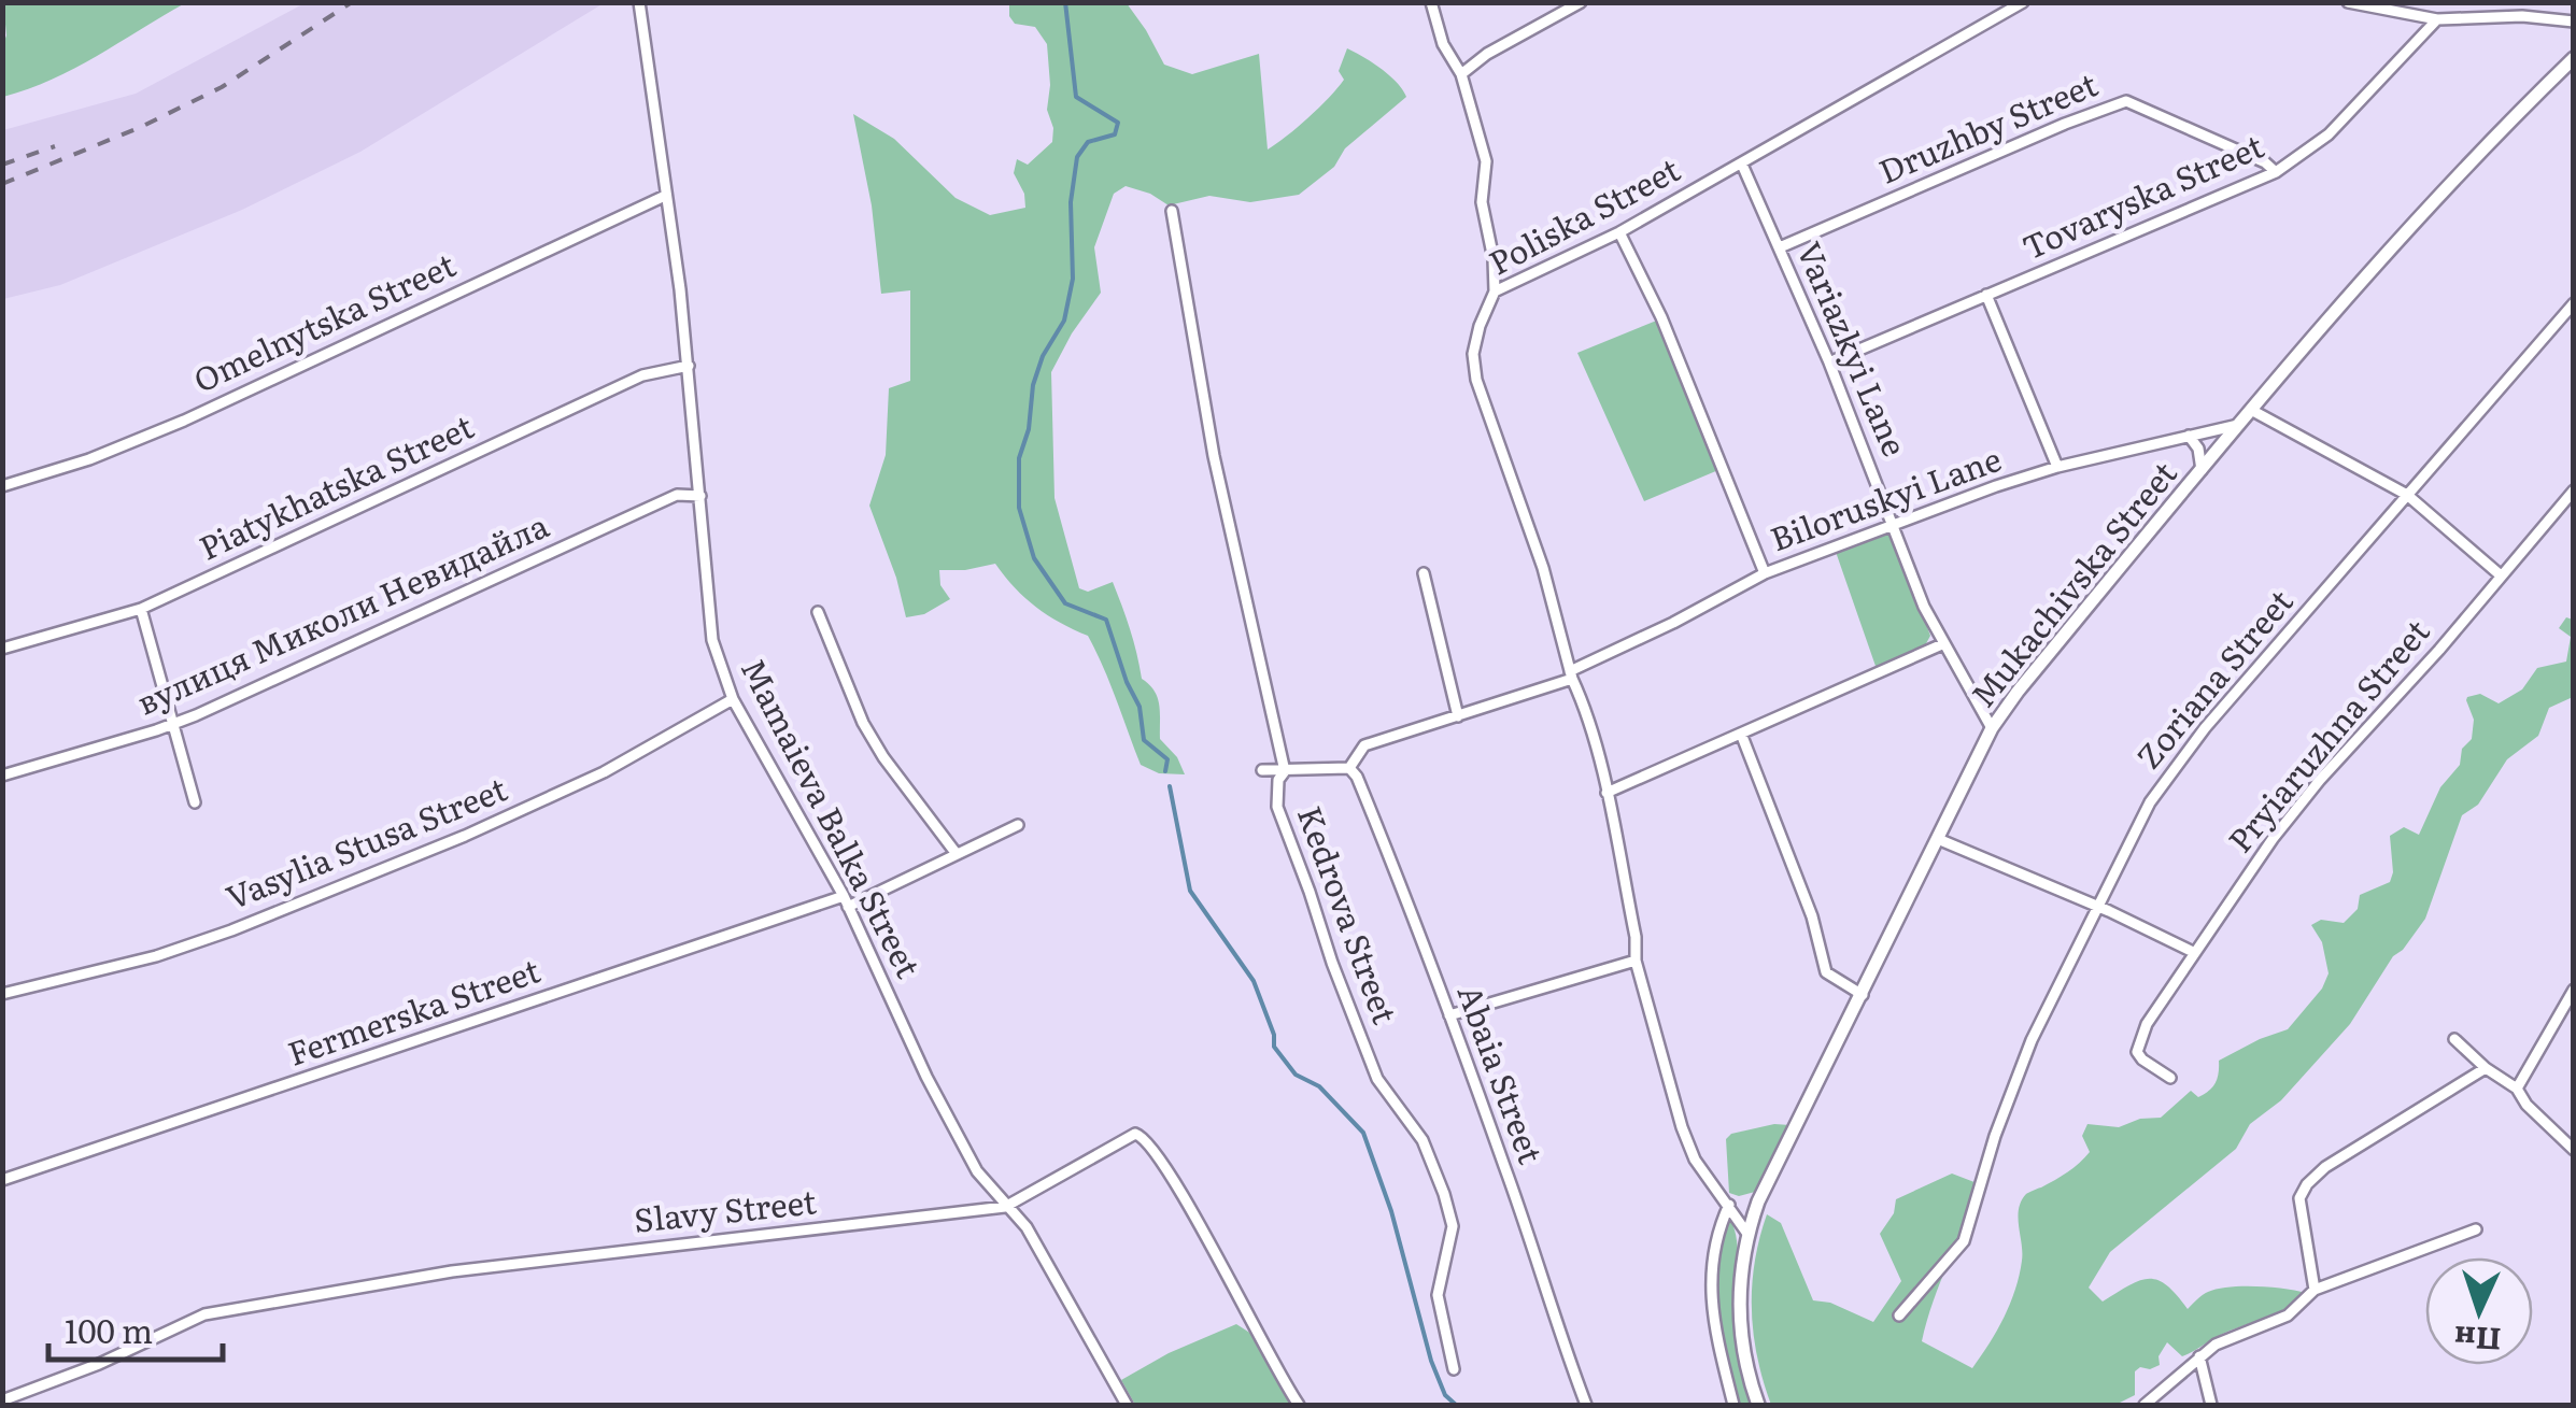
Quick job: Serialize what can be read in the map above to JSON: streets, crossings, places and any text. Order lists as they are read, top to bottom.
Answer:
{
  "streets": {
    "street": [
      "Druzhby Street",
      "Tovaryska Street",
      "Poliska Street",
      "Omelnytska Street",
      "Variazkyi Lane",
      "Piatykhatska Street",
      "Biloruskyi Lane",
      "Mukachivska Street",
      "вулиця Миколи Невидайла",
      "Zoriana Street",
      "Pryiaruzhna Street",
      "Mamaieva Balka Street",
      "Vasylia Stusa Street",
      "Kedrova Street",
      "Fermerska Street",
      "Abaia Street",
      "Slavy Street"
    ]
  },
  "crossings": [
    ["Druzhby Street", "Tovaryska Street"],
    ["Druzhby Street", "Variazkyi Lane"],
    ["Tovaryska Street", "Variazkyi Lane"],
    ["Poliska Street", "Variazkyi Lane"],
    ["Poliska Street", "Biloruskyi Lane"],
    ["Omelnytska Street", "Mamaieva Balka Street"],
    ["Variazkyi Lane", "Biloruskyi Lane"],
    ["Variazkyi Lane", "Mukachivska Street"],
    ["Piatykhatska Street", "Mamaieva Balka Street"],
    ["Biloruskyi Lane", "Mukachivska Street"],
    ["Biloruskyi Lane", "Abaia Street"],
    ["вулиця Миколи Невидайла", "Mamaieva Balka Street"],
    ["Mamaieva Balka Street", "Vasylia Stusa Street"],
    ["Mamaieva Balka Street", "Fermerska Street"],
    ["Mamaieva Balka Street", "Slavy Street"]
  ],
  "scale_bar": "100 m",
  "north": "bottom"
}
